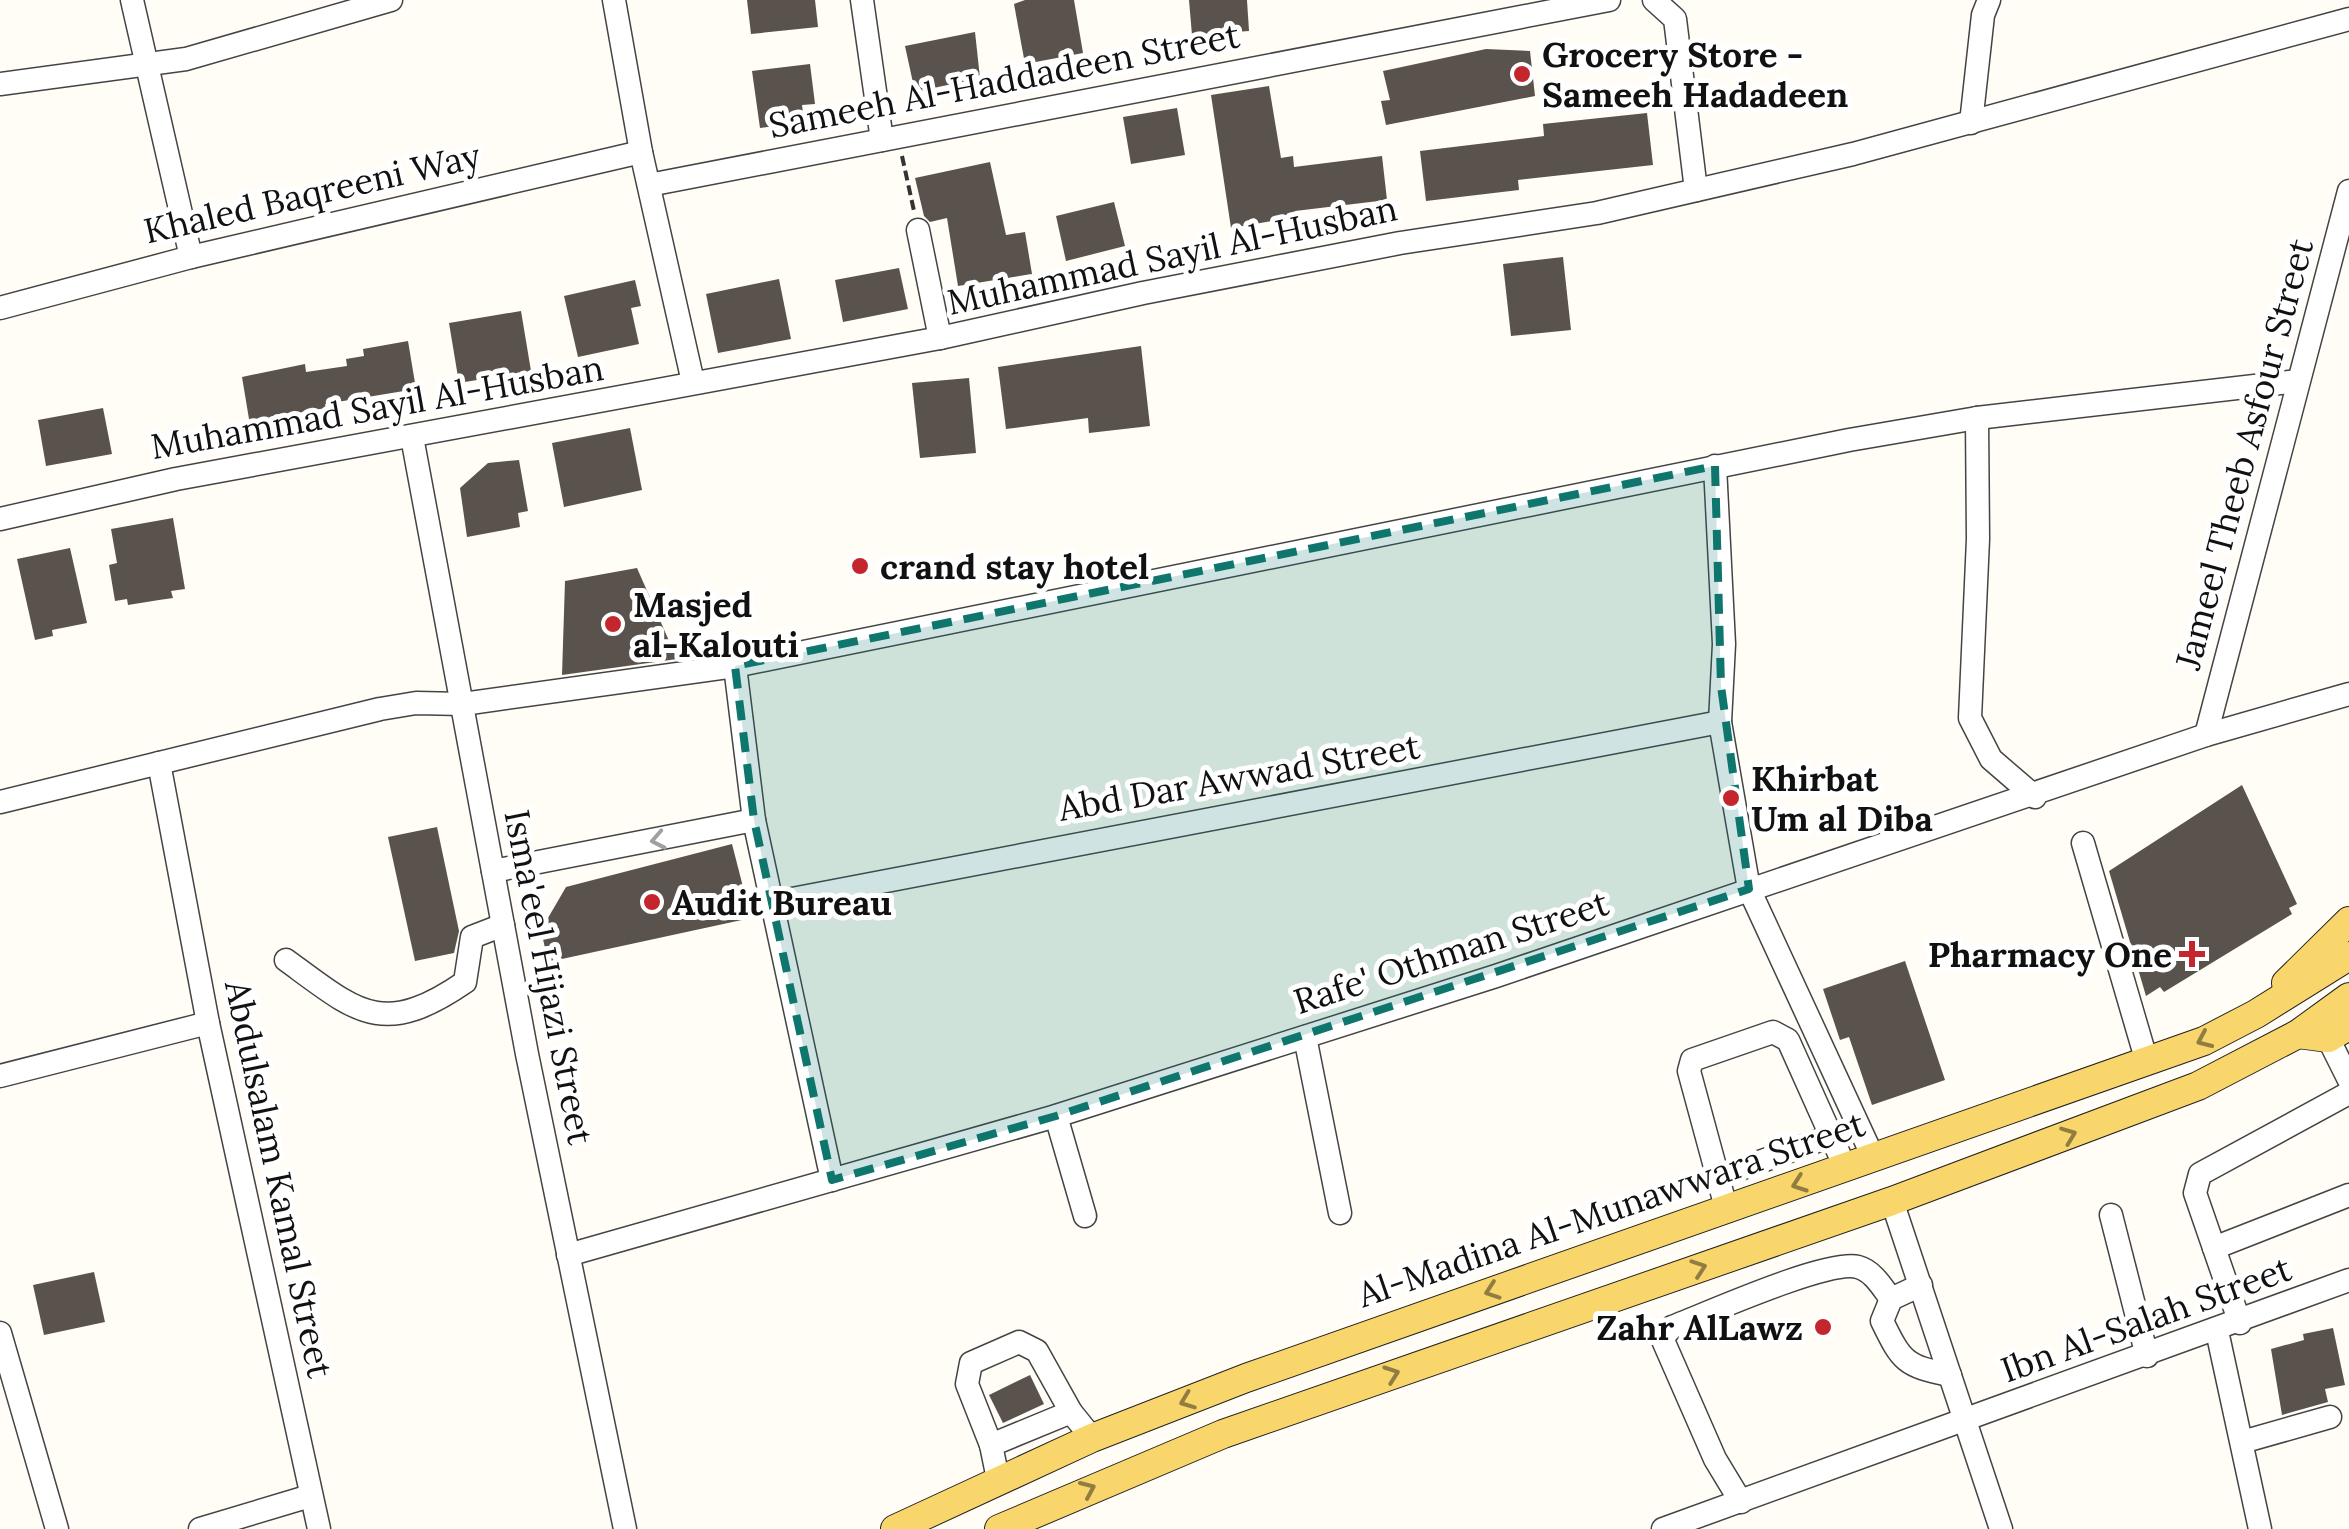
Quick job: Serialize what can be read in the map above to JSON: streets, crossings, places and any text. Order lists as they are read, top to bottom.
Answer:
{
  "streets": {
    "main road": ["Al-Madina Al-Munawwara Street"],
    "street": [
      "Sameeh Al-Haddadeen Street",
      "Khaled Baqreeni Way",
      "Muhammad Sayil Al-Husban",
      "Jameel Theeb Asfour Street",
      "Abd Dar Awwad Street",
      "Rafe' Othman Street",
      "Isma'eel Hijazi Street",
      "Abdulsalam Kamal Street",
      "Ibn Al-Salah Street"
    ]
  },
  "crossings": [
    ["Muhammad Sayil Al-Husban", "Isma'eel Hijazi Street"],
    ["Jameel Theeb Asfour Street", "Rafe' Othman Street"],
    ["Rafe' Othman Street", "Isma'eel Hijazi Street"]
  ],
  "places": {
    "other": [
      "Grocery Store - Sameeh Hadadeen",
      "crand stay hotel",
      "Masjed al-Kalouti",
      "Khirbat Um al Diba",
      "Audit Bureau",
      "Zahr AlLawz"
    ],
    "health": ["Pharmacy One"]
  }
}
